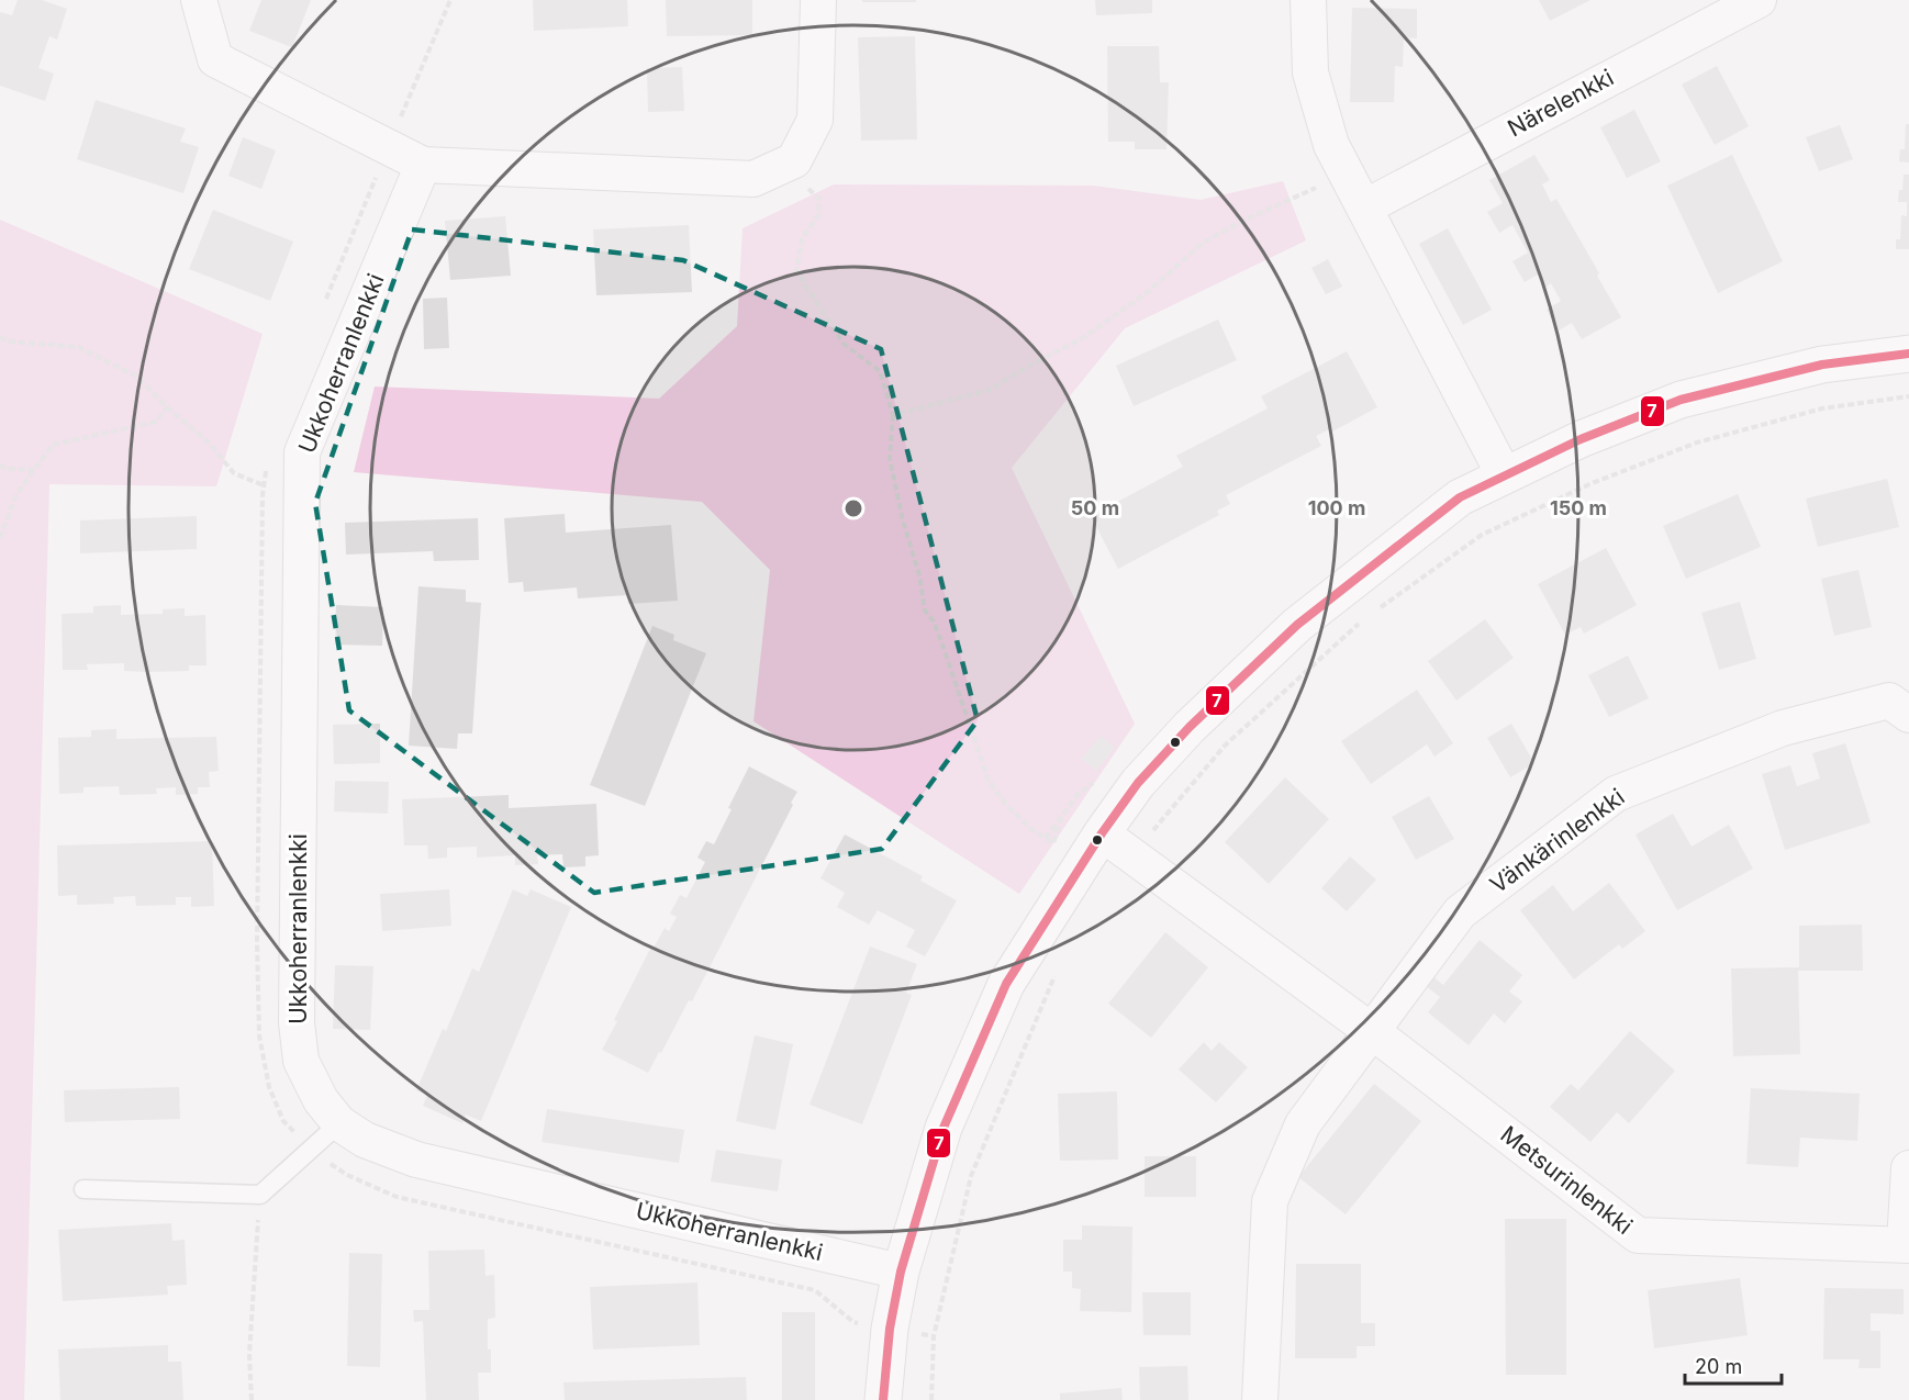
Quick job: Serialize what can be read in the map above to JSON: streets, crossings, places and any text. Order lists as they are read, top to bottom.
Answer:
{
  "streets": {
    "street": [
      "Närelenkki",
      "Ukkoherranlenkki",
      "Vänkärinlenkki",
      "Metsurinlenkki"
    ]
  },
  "crossings": [
    ["Vänkärinlenkki", "Metsurinlenkki"]
  ],
  "lines": ["transit line 7"],
  "scale_bar": "20 m",
  "rings": ["50 m", "100 m", "150 m"]
}
